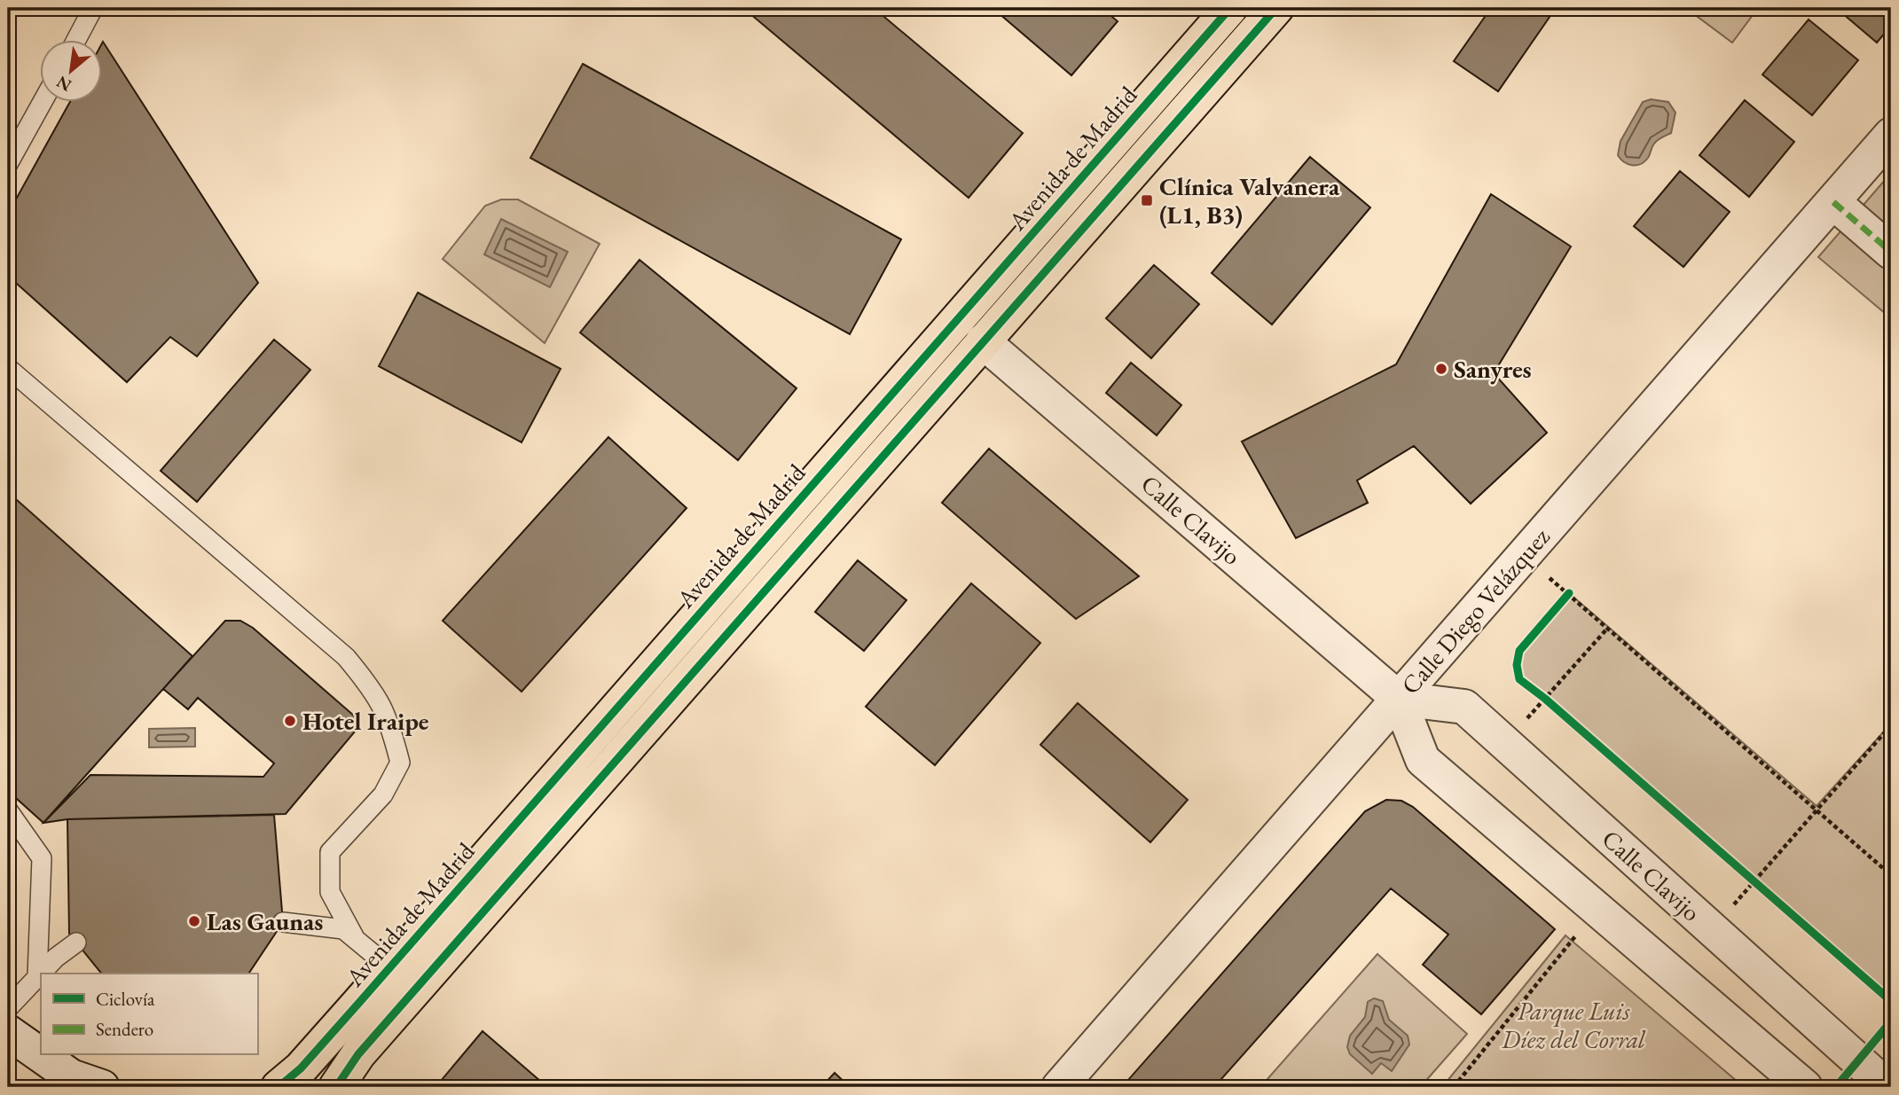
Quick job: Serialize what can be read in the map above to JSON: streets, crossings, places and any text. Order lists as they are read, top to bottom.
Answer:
{
  "streets": {
    "main road": ["Avenida de Madrid"],
    "street": ["Calle Clavijo", "Calle Diego Velázquez"]
  },
  "crossings": [
    ["Calle Clavijo", "Calle Diego Velázquez"]
  ],
  "parks": ["Parque Luis Díez del Corral"],
  "places": {
    "transit": ["Clínica Valvanera (L1, B3)"],
    "other": ["Sanyres", "Hotel Iraipe", "Las Gaunas"]
  },
  "legend": ["Ciclovía", "Sendero"],
  "north": "bottom left"
}
